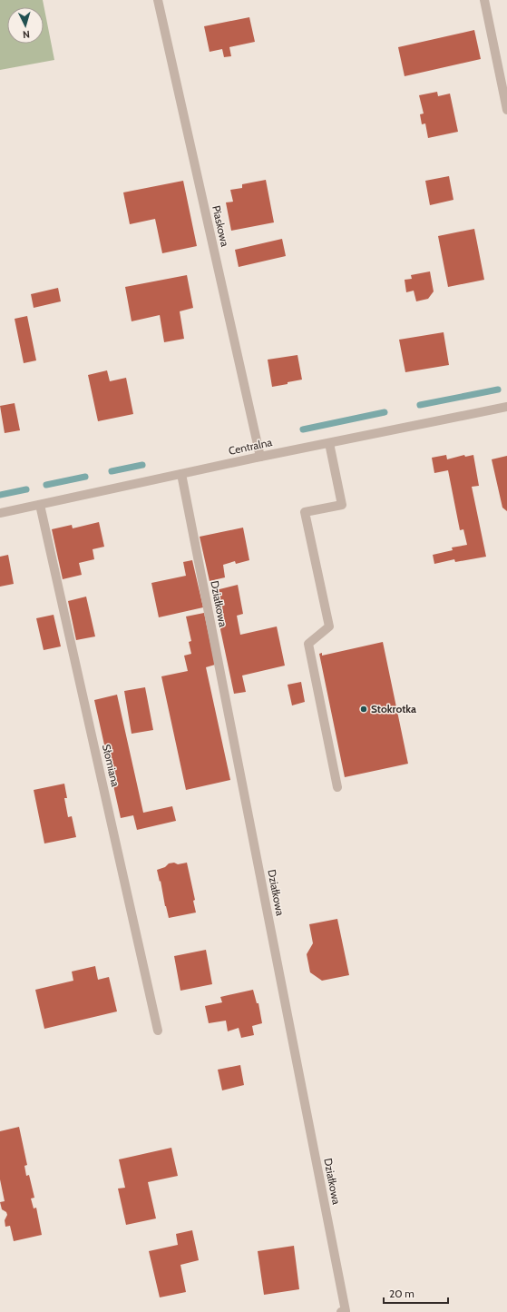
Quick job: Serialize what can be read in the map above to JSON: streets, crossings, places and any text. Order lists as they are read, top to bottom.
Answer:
{
  "streets": {
    "street": [
      "Piaskowa",
      "Centralna",
      "Działkowa",
      "Słomiana"
    ]
  },
  "crossings": [
    ["Piaskowa", "Centralna"],
    ["Centralna", "Działkowa"],
    ["Centralna", "Słomiana"]
  ],
  "places": ["Stokrotka"],
  "scale_bar": "20 m",
  "north": "bottom"
}
